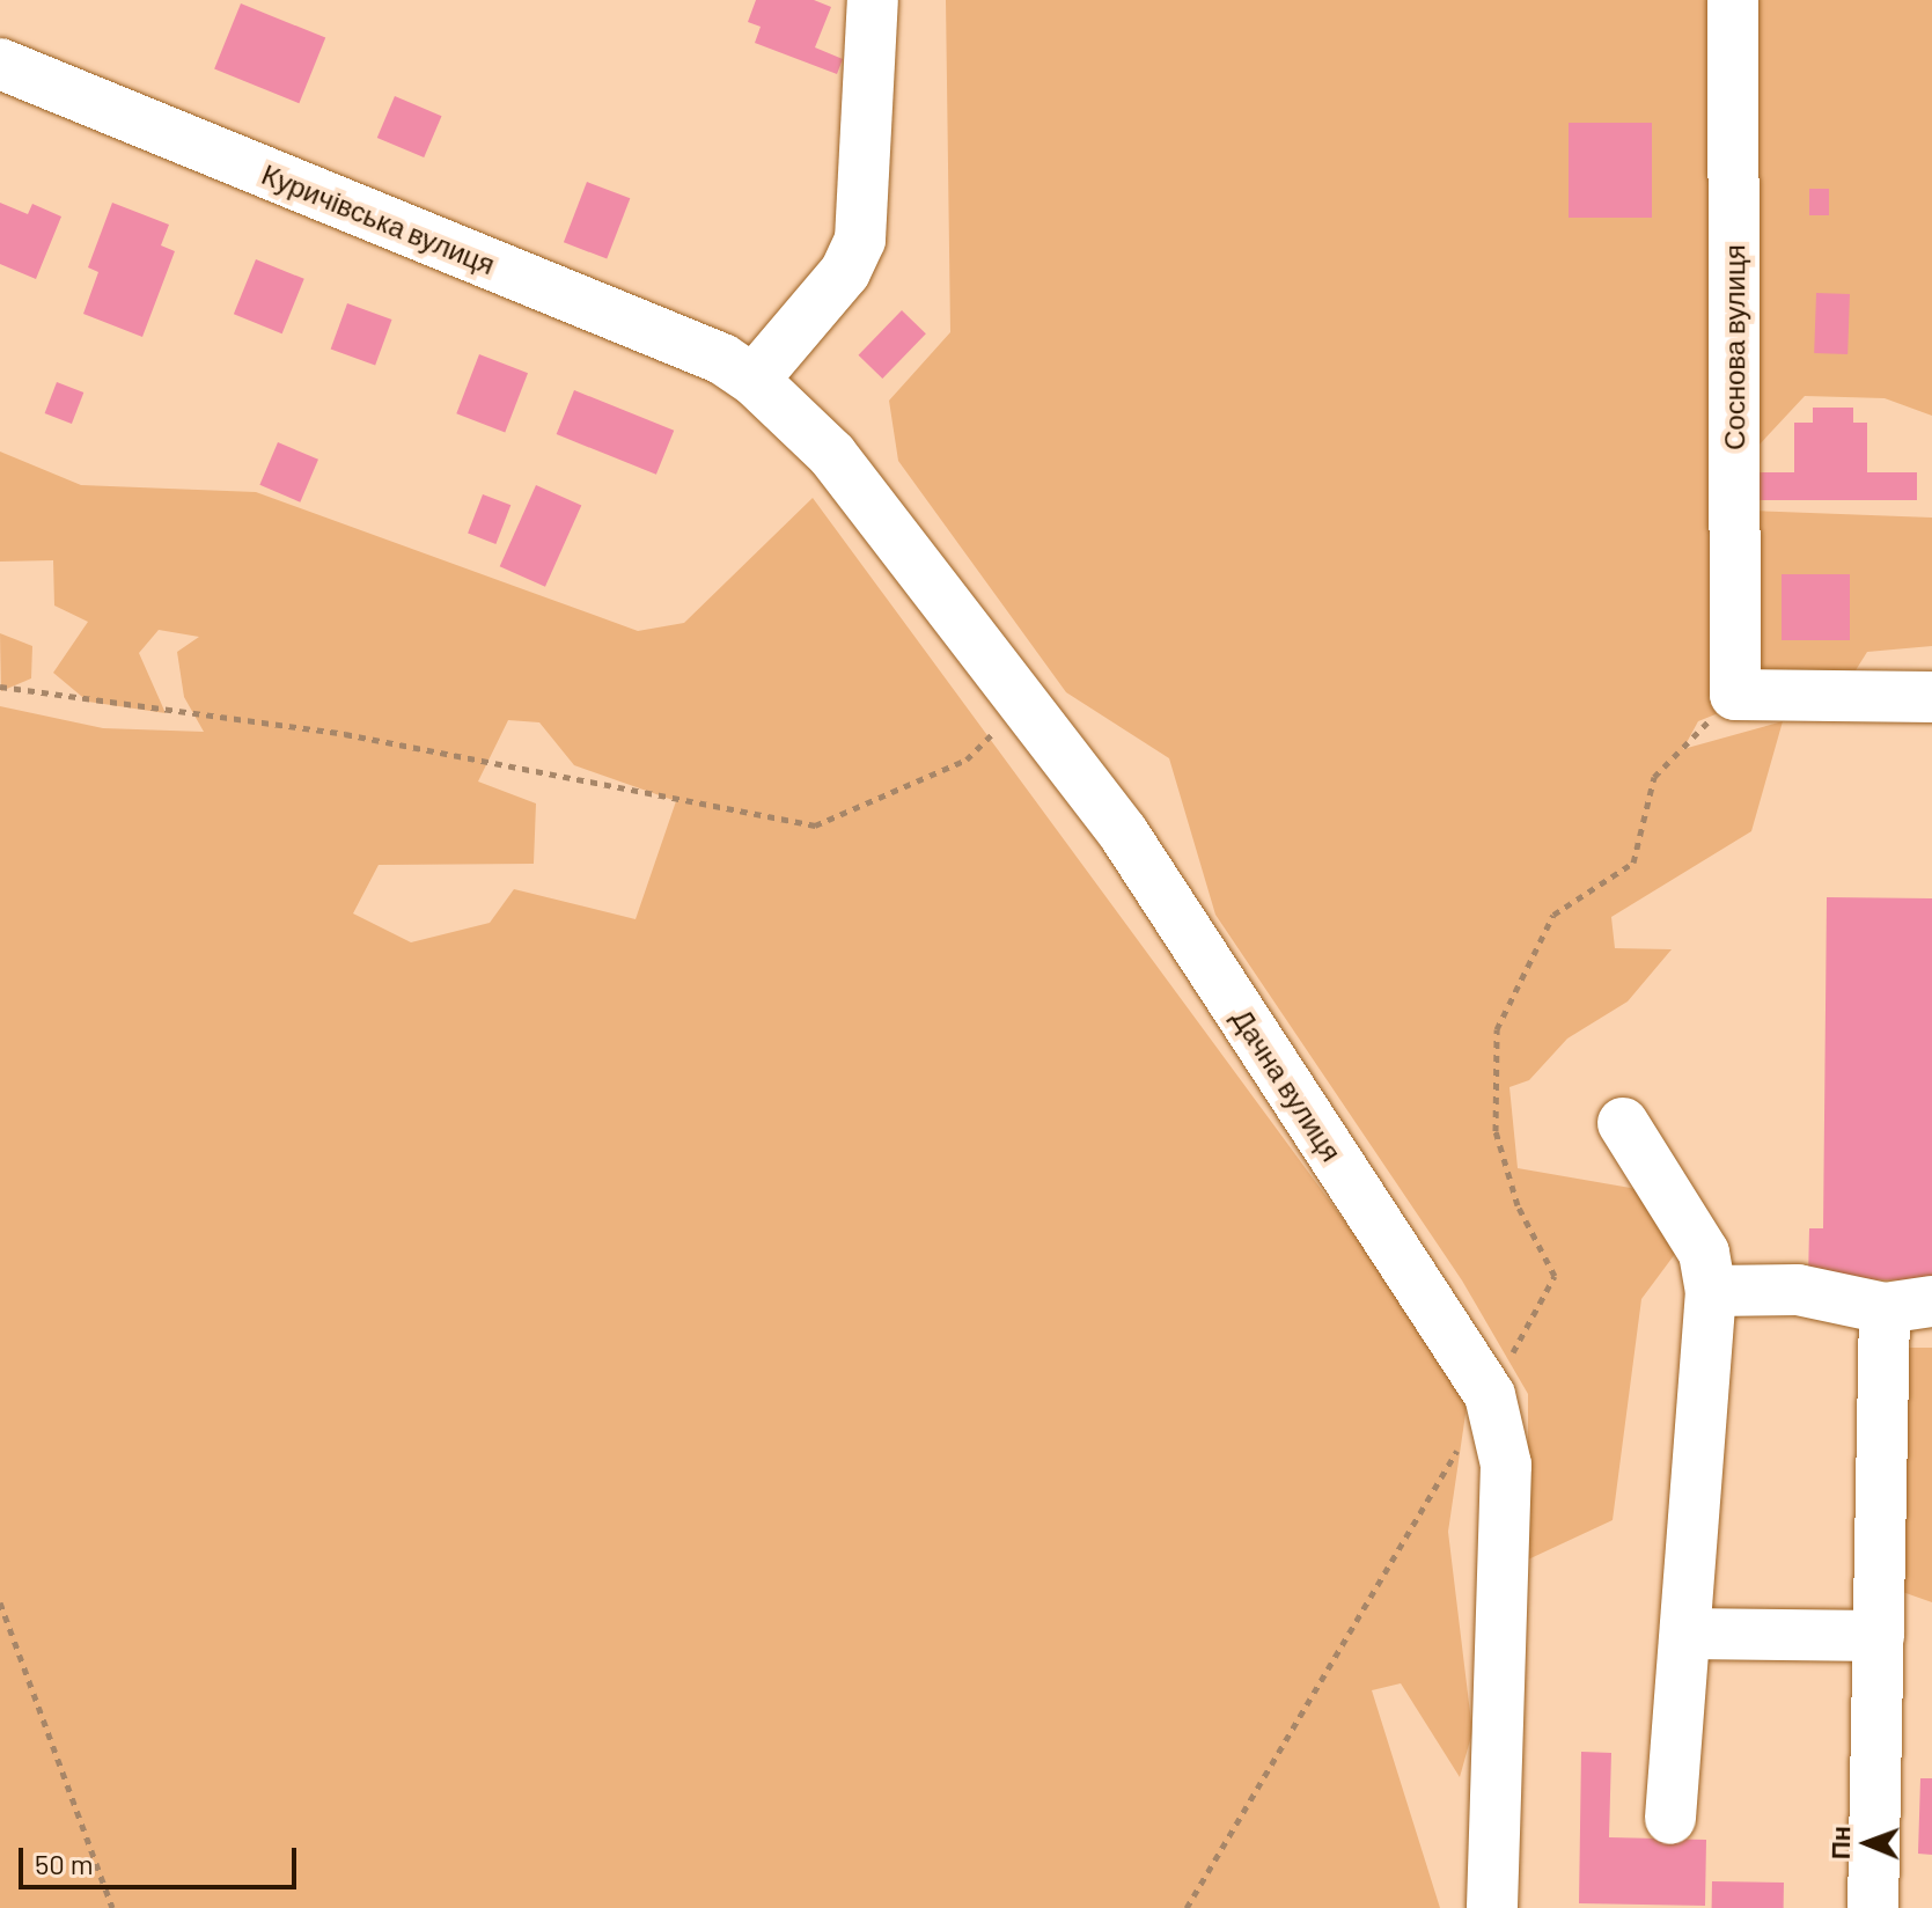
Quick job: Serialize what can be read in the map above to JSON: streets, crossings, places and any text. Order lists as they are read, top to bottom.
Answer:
{
  "streets": {
    "street": ["Куричівська вулиця", "Соснова вулиця", "Дачна вулиця"]
  },
  "crossings": [
    ["Куричівська вулиця", "Дачна вулиця"]
  ],
  "scale_bar": "50 m",
  "north": "left"
}
